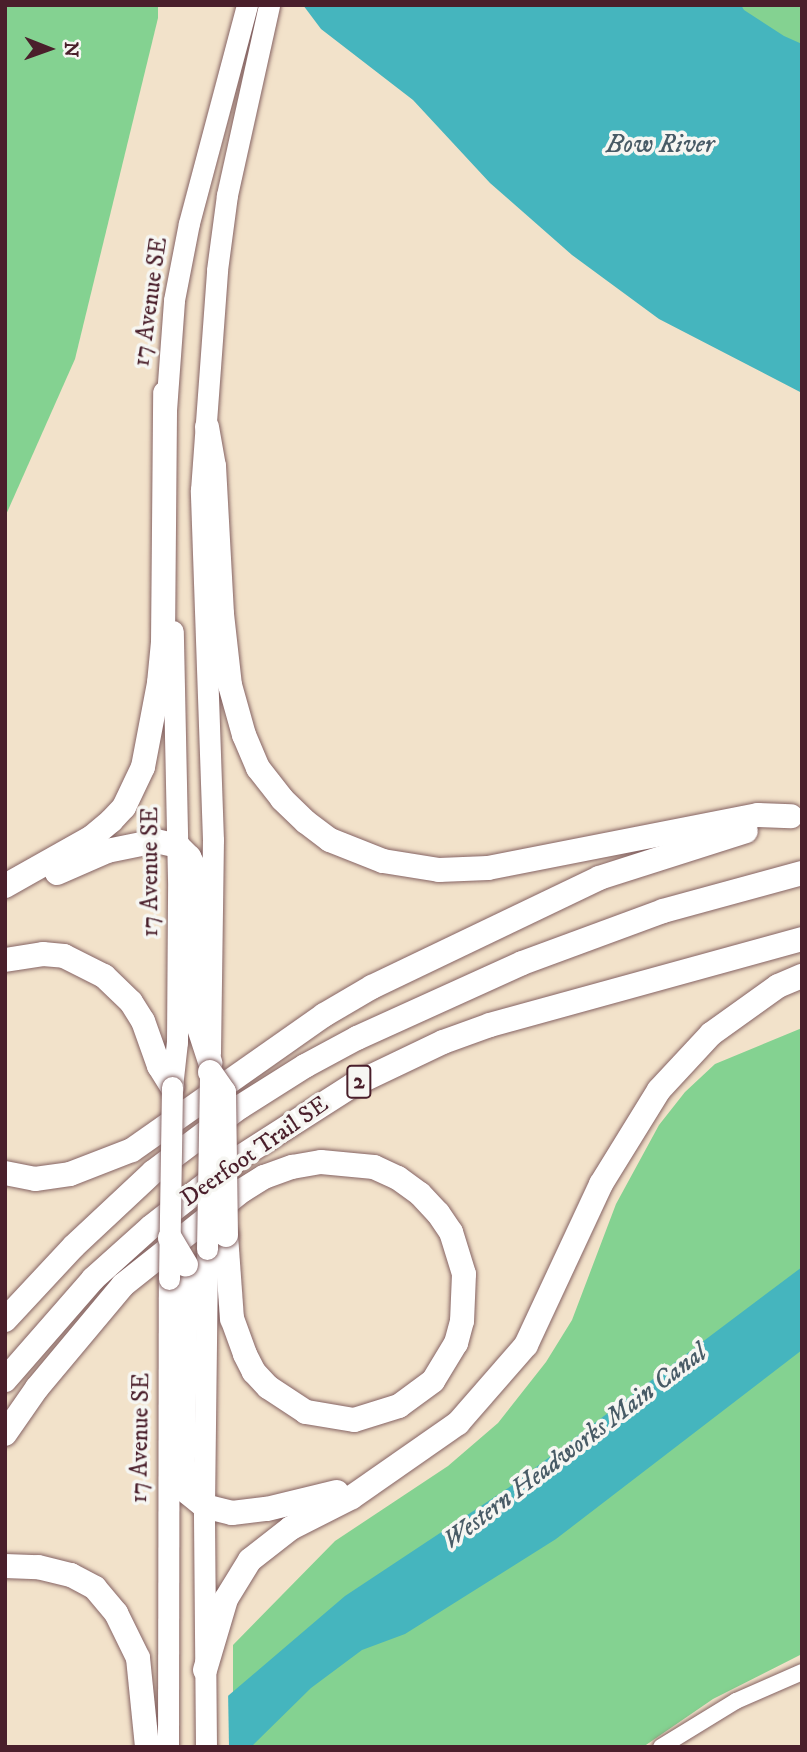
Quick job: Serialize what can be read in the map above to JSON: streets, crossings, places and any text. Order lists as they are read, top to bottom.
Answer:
{
  "streets": {
    "highway": ["2", "Deerfoot Trail SE"],
    "main road": ["17 Avenue SE"]
  },
  "water": ["Bow River", "Western Headworks Main Canal"],
  "north": "right"
}
